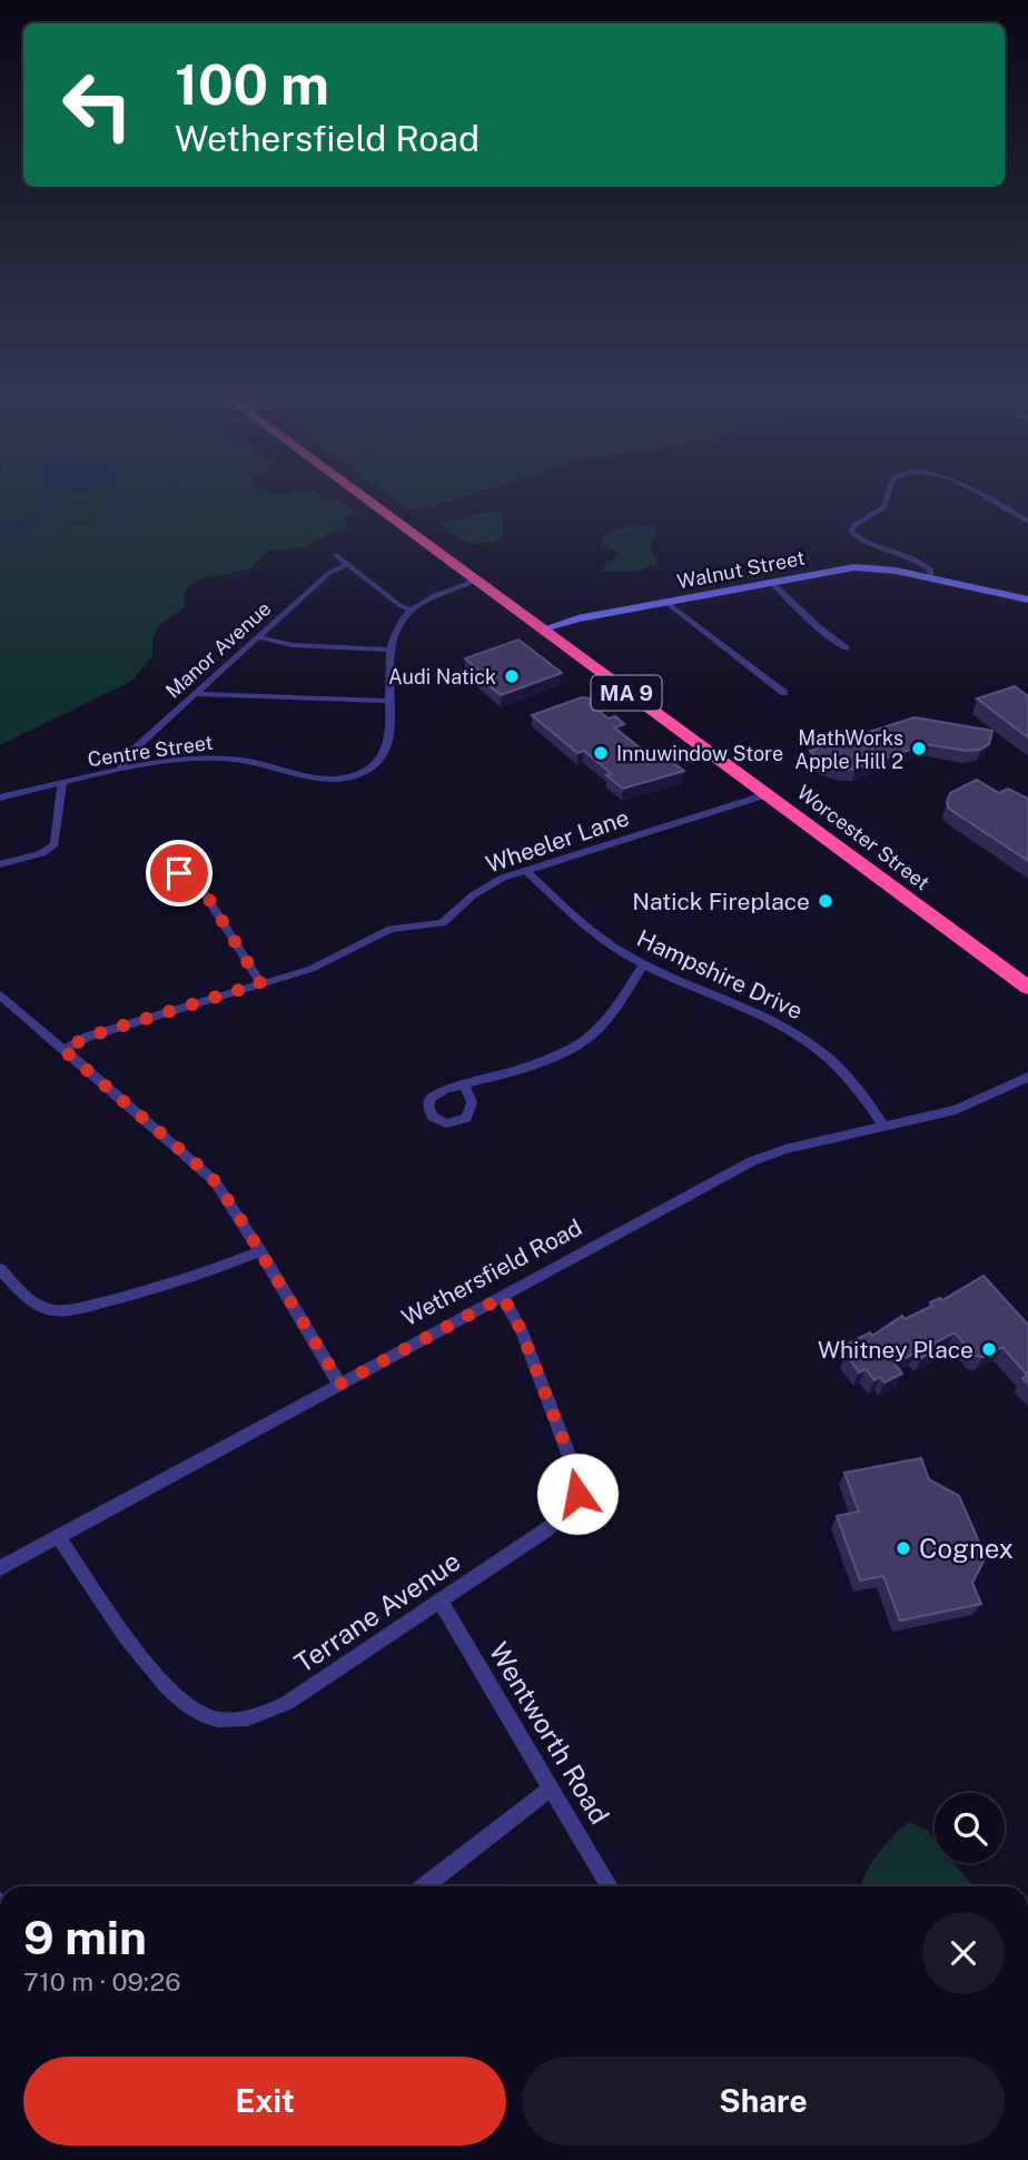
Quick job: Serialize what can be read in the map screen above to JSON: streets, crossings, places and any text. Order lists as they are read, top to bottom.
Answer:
{
  "streets": {
    "highway": ["MA 9", "Worcester Street"],
    "street": [
      "Walnut Street",
      "Manor Avenue",
      "Centre Street",
      "Wheeler Lane",
      "Hampshire Drive",
      "Wethersfield Road",
      "Terrane Avenue",
      "Wentworth Road"
    ]
  },
  "crossings": [
    ["Walnut Street", "Worcester Street"],
    ["Manor Avenue", "Centre Street"],
    ["Centre Street", "Worcester Street"],
    ["Worcester Street", "Wheeler Lane"],
    ["Wheeler Lane", "Hampshire Drive"],
    ["Hampshire Drive", "Wethersfield Road"],
    ["Wethersfield Road", "Terrane Avenue"],
    ["Terrane Avenue", "Wentworth Road"]
  ],
  "places": [
    "Audi Natick",
    "MathWorks Apple Hill 2",
    "Innuwindow Store",
    "Natick Fireplace",
    "Whitney Place",
    "Cognex"
  ],
  "page": {
    "turn": ["100 m", "Wethersfield Road"],
    "heading": ["9 min", "710 m · 09:26"],
    "buttons": ["Exit", "Share"]
  }
}
